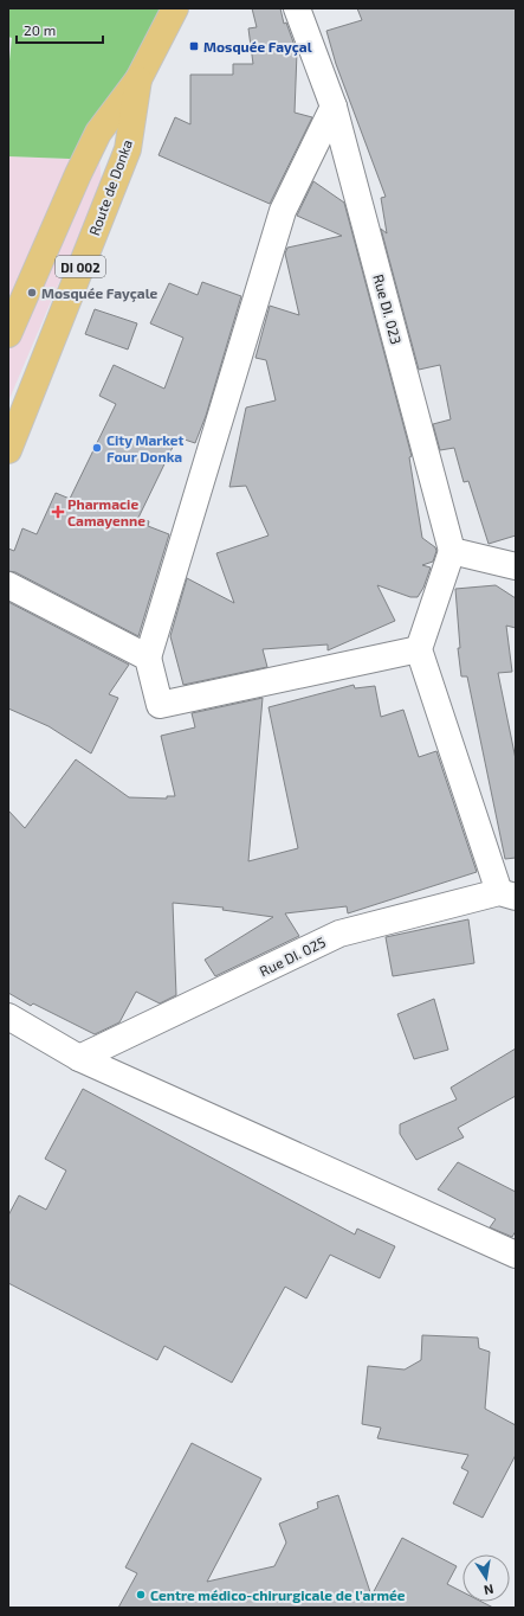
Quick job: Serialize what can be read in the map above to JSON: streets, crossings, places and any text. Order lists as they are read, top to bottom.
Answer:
{
  "streets": {
    "main road": ["Route de Donka", "DI 002"],
    "street": ["Rue DI. 023", "Rue DI. 025"]
  },
  "places": {
    "transit": ["Mosquée Fayçal"],
    "other": ["Mosquée Fayçale", "City Market Four Donka", "Centre médico-chirurgicale de l'armée"],
    "health": ["Pharmacie Camayenne"]
  },
  "scale_bar": "20 m",
  "north": "bottom"
}
